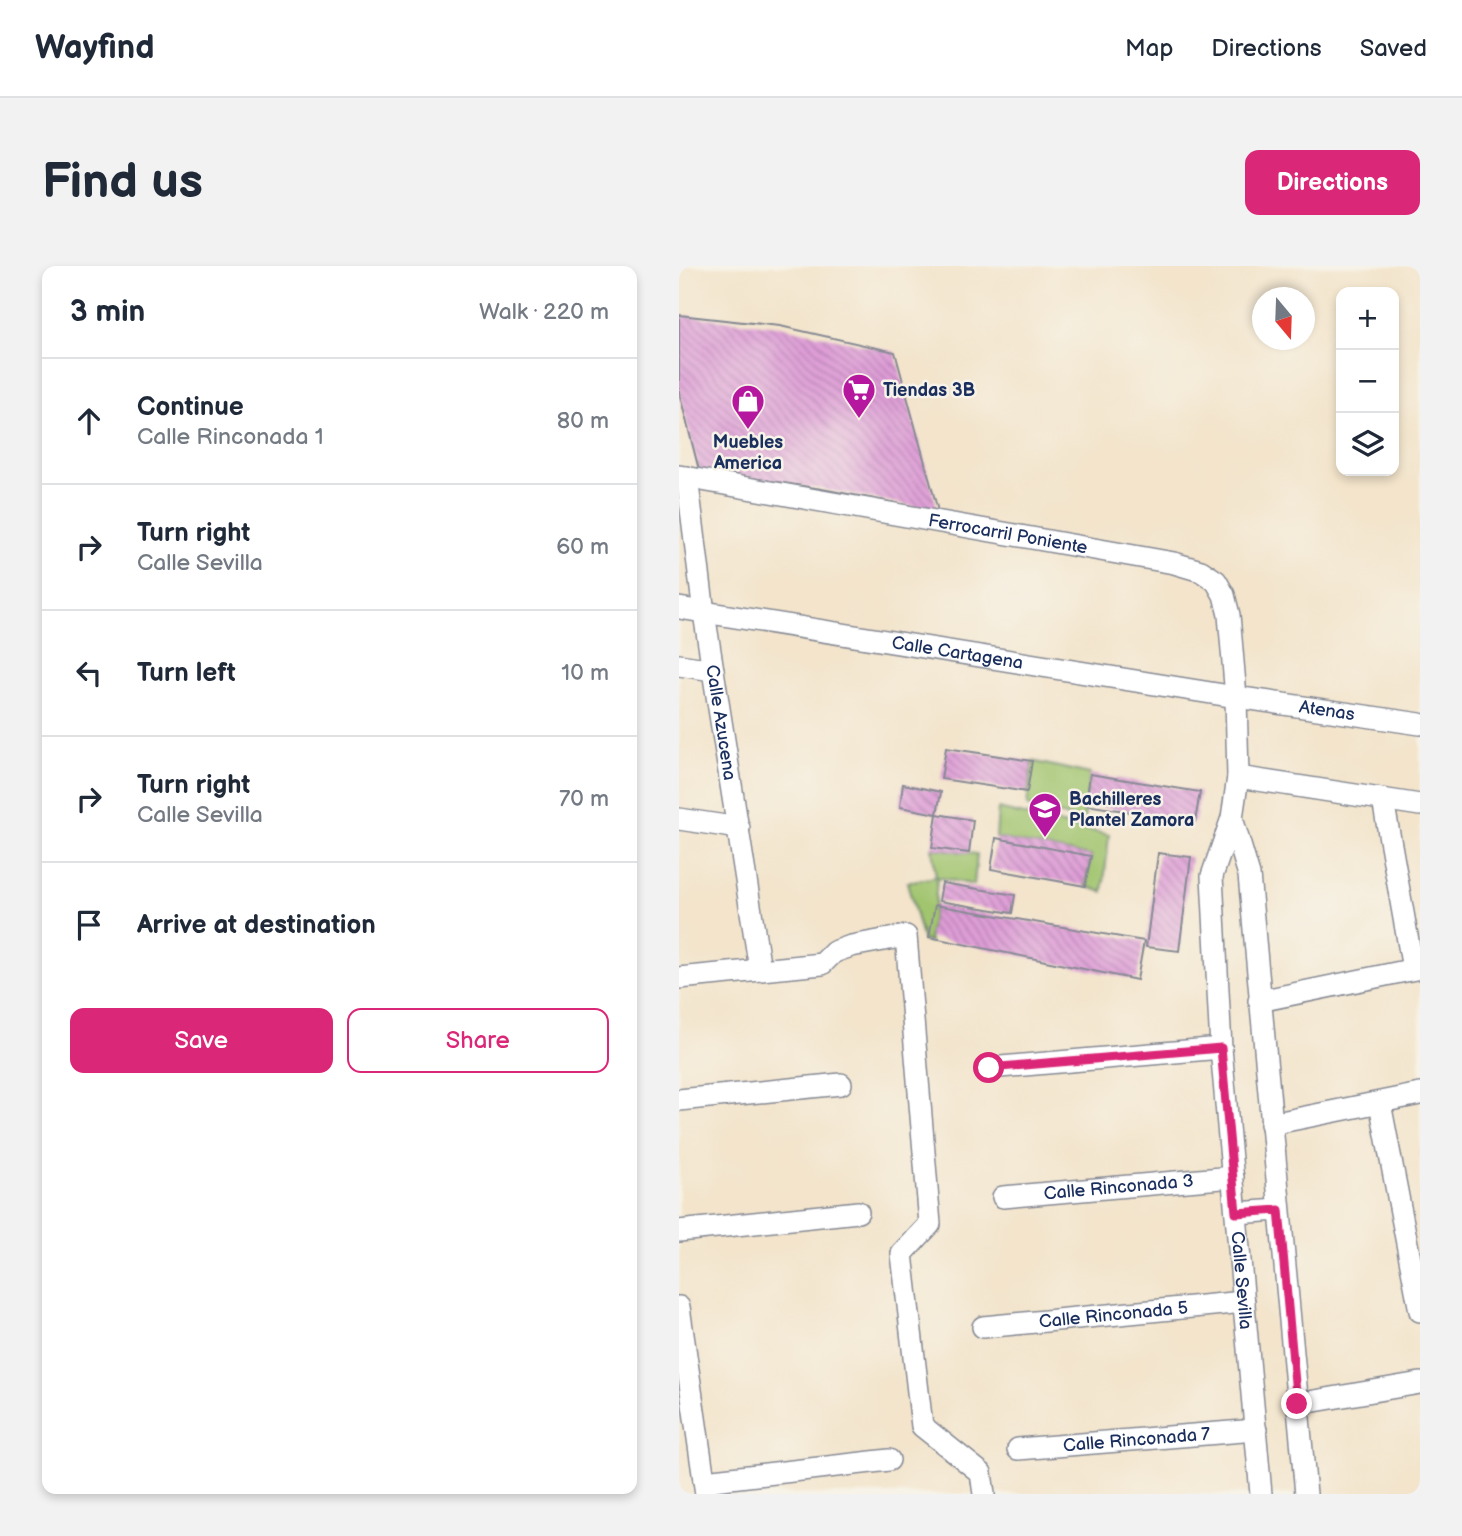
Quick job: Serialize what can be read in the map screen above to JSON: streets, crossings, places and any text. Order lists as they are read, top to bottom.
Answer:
{
  "streets": {
    "street": [
      "Ferrocarril Poniente",
      "Calle Cartagena",
      "Atenas",
      "Calle Azucena",
      "Calle Rinconada 3",
      "Calle Sevilla",
      "Calle Rinconada 5",
      "Calle Rinconada 7"
    ]
  },
  "crossings": [
    ["Ferrocarril Poniente", "Calle Cartagena"],
    ["Ferrocarril Poniente", "Atenas"],
    ["Ferrocarril Poniente", "Calle Azucena"],
    ["Ferrocarril Poniente", "Calle Sevilla"],
    ["Calle Cartagena", "Atenas"],
    ["Calle Cartagena", "Calle Azucena"],
    ["Calle Cartagena", "Calle Sevilla"],
    ["Atenas", "Calle Sevilla"],
    ["Calle Rinconada 3", "Calle Sevilla"],
    ["Calle Sevilla", "Calle Rinconada 5"],
    ["Calle Sevilla", "Calle Rinconada 7"]
  ],
  "places": {
    "supermarket": ["Tiendas 3B"],
    "shop": ["Muebles America"],
    "school or university": ["Bachilleres Plantel Zamora"]
  },
  "north": "bottom",
  "page": {
    "header": "Wayfind",
    "nav": ["Map", "Directions", "Saved"],
    "buttons": [
      "Directions",
      ["Save", "Share"]
    ],
    "title": "Find us",
    "heading": ["3 min", "Walk · 220 m"],
    "map_buttons": ["+", "−"],
    "list": [
      ["Continue", "Calle Rinconada 1", "80 m"],
      ["Turn right", "Calle Sevilla", "60 m"],
      ["Turn left", "10 m"],
      ["Turn right", "Calle Sevilla", "70 m"],
      "Arrive at destination"
    ]
  }
}
